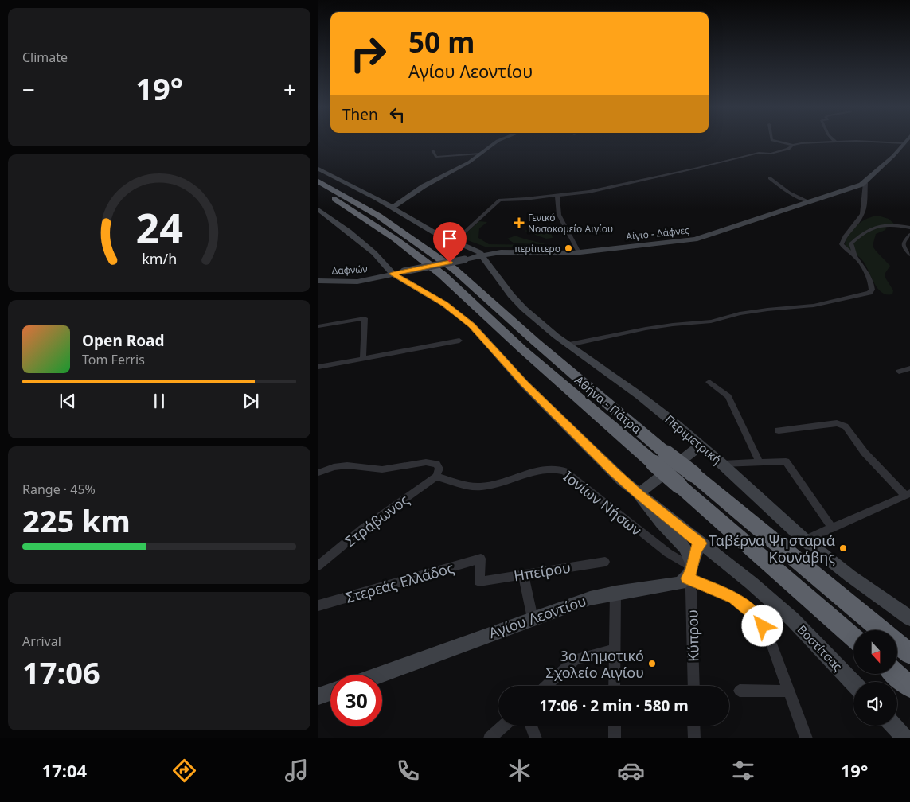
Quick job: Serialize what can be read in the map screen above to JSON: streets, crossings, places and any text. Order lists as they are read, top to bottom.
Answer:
{
  "streets": {
    "highway": ["Αθήνα - Πάτρα"],
    "street": [
      "Αίγιο - Δάφνες",
      "Δαφνών",
      "Περιμετρική",
      "Ιονίων Νήσων",
      "Στράβωνος",
      "Ηπείρου",
      "Στερεάς Ελλάδος",
      "Αγίου Λεοντίου",
      "Κύπρου",
      "Βοστίτσας"
    ]
  },
  "crossings": [
    ["Αίγιο - Δάφνες", "Δαφνών"],
    ["Αίγιο - Δάφνες", "Περιμετρική"],
    ["Δαφνών", "Βοστίτσας"],
    ["Ιονίων Νήσων", "Στράβωνος"],
    ["Ιονίων Νήσων", "Αγίου Λεοντίου"],
    ["Ιονίων Νήσων", "Κύπρου"],
    ["Ηπείρου", "Στερεάς Ελλάδος"],
    ["Αγίου Λεοντίου", "Κύπρου"]
  ],
  "places": {
    "health": ["Γενικό Νοσοκομείο Αιγίου"],
    "other": ["περίπτερο", "Ταβέρνα Ψησταριά Κουνάβης", "3ο Δημοτικό Σχολείο Αιγίου"]
  },
  "north": "bottom",
  "page": {
    "tile": [
      "Climate",
      ["Range · 45%", "225 km"],
      ["Arrival", "17:06"]
    ],
    "turn": ["50 m", "Αγίου Λεοντίου"],
    "heat": ["−", "19°", "+"],
    "then": "Then",
    "song": ["Open Road", "Tom Ferris"],
    "limit": "30",
    "trip": "17:06 · 2 min · 580 m",
    "tabs": ["17:04", "19°"],
    "gauge": ["24", "km/h"]
  }
}
